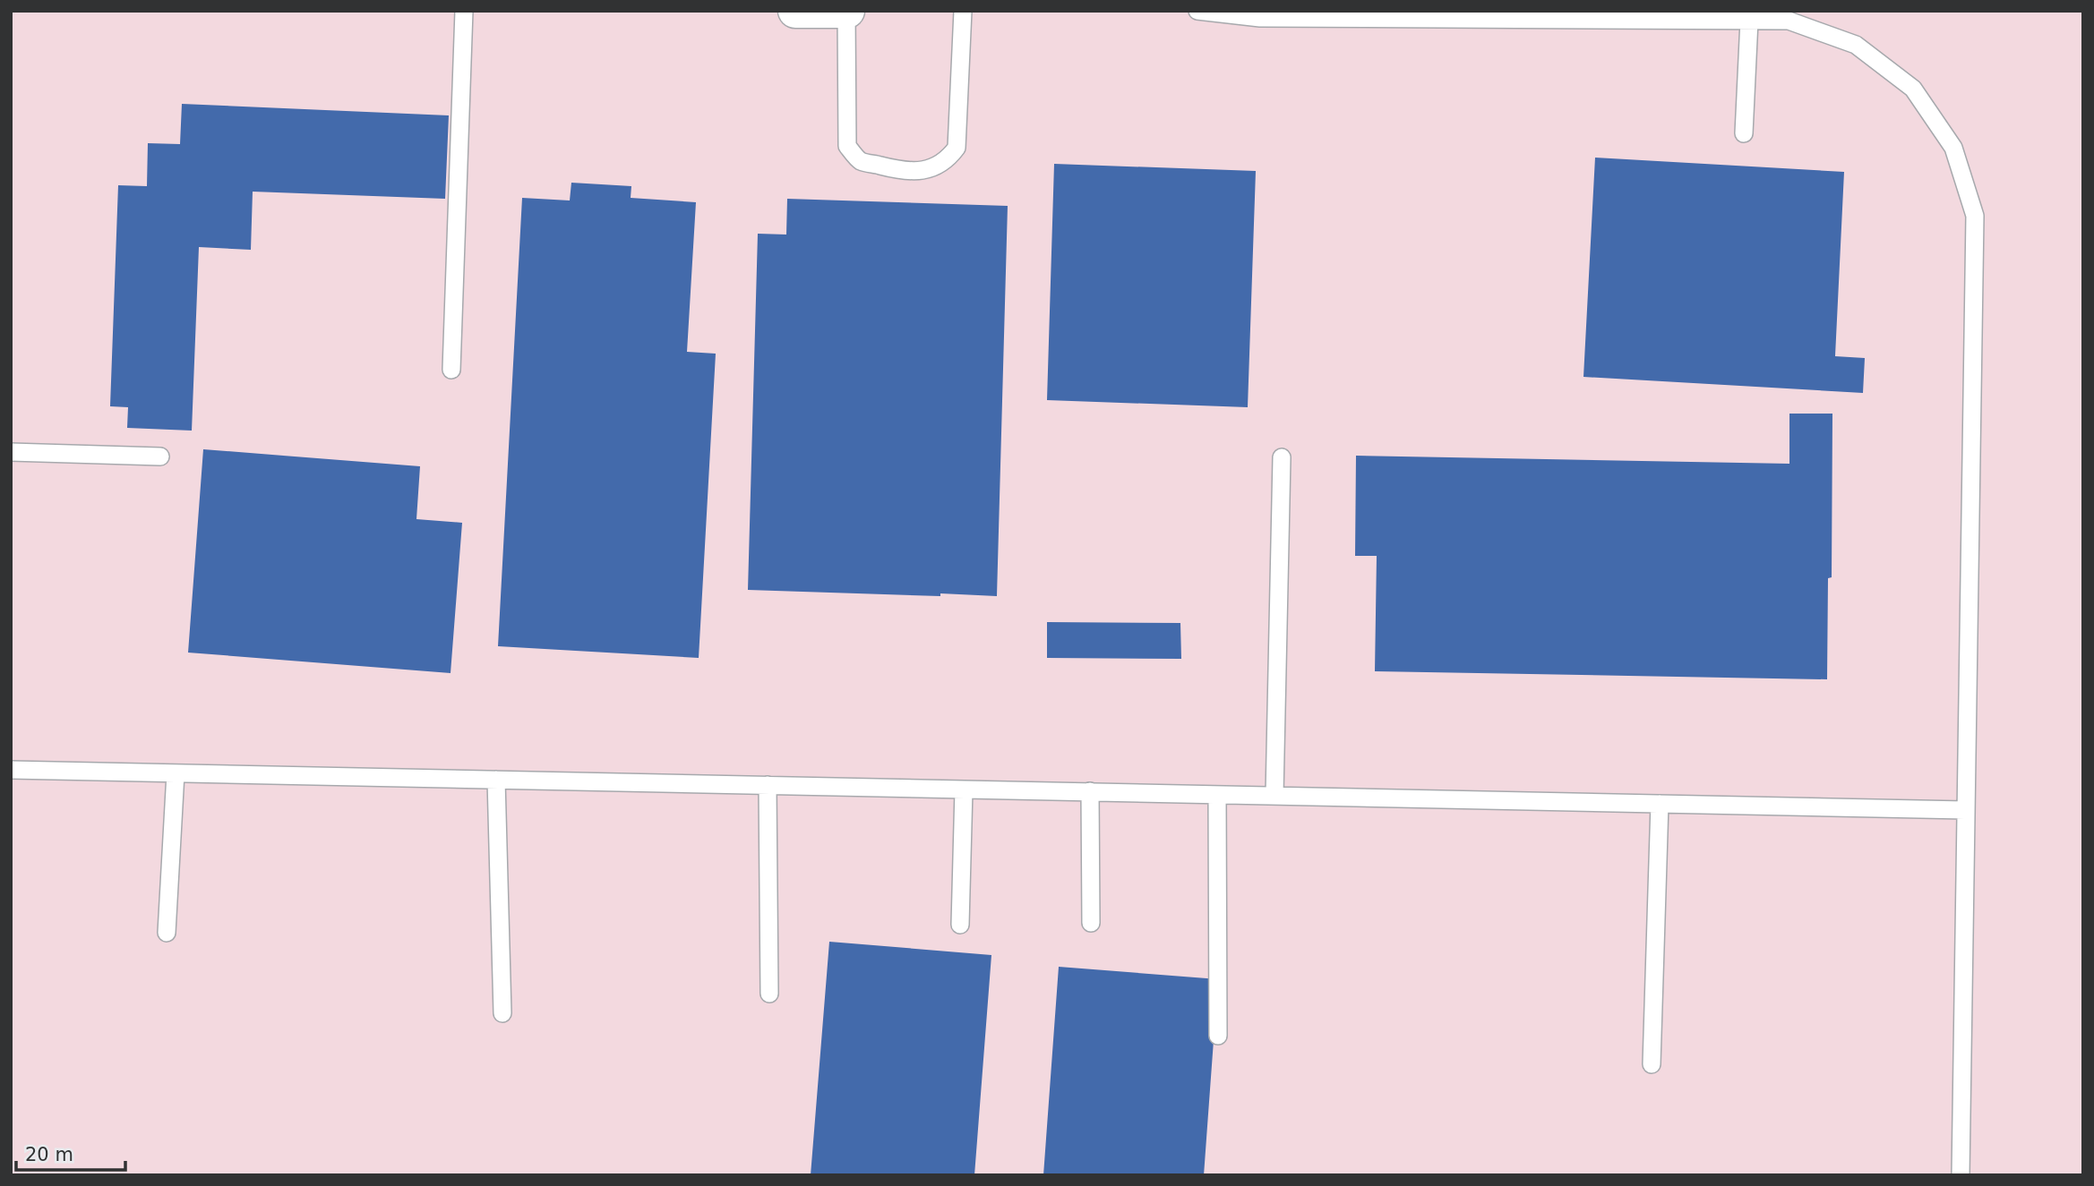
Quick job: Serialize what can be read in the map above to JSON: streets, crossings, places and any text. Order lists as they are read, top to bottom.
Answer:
{
  "scale_bar": "20 m"
}
